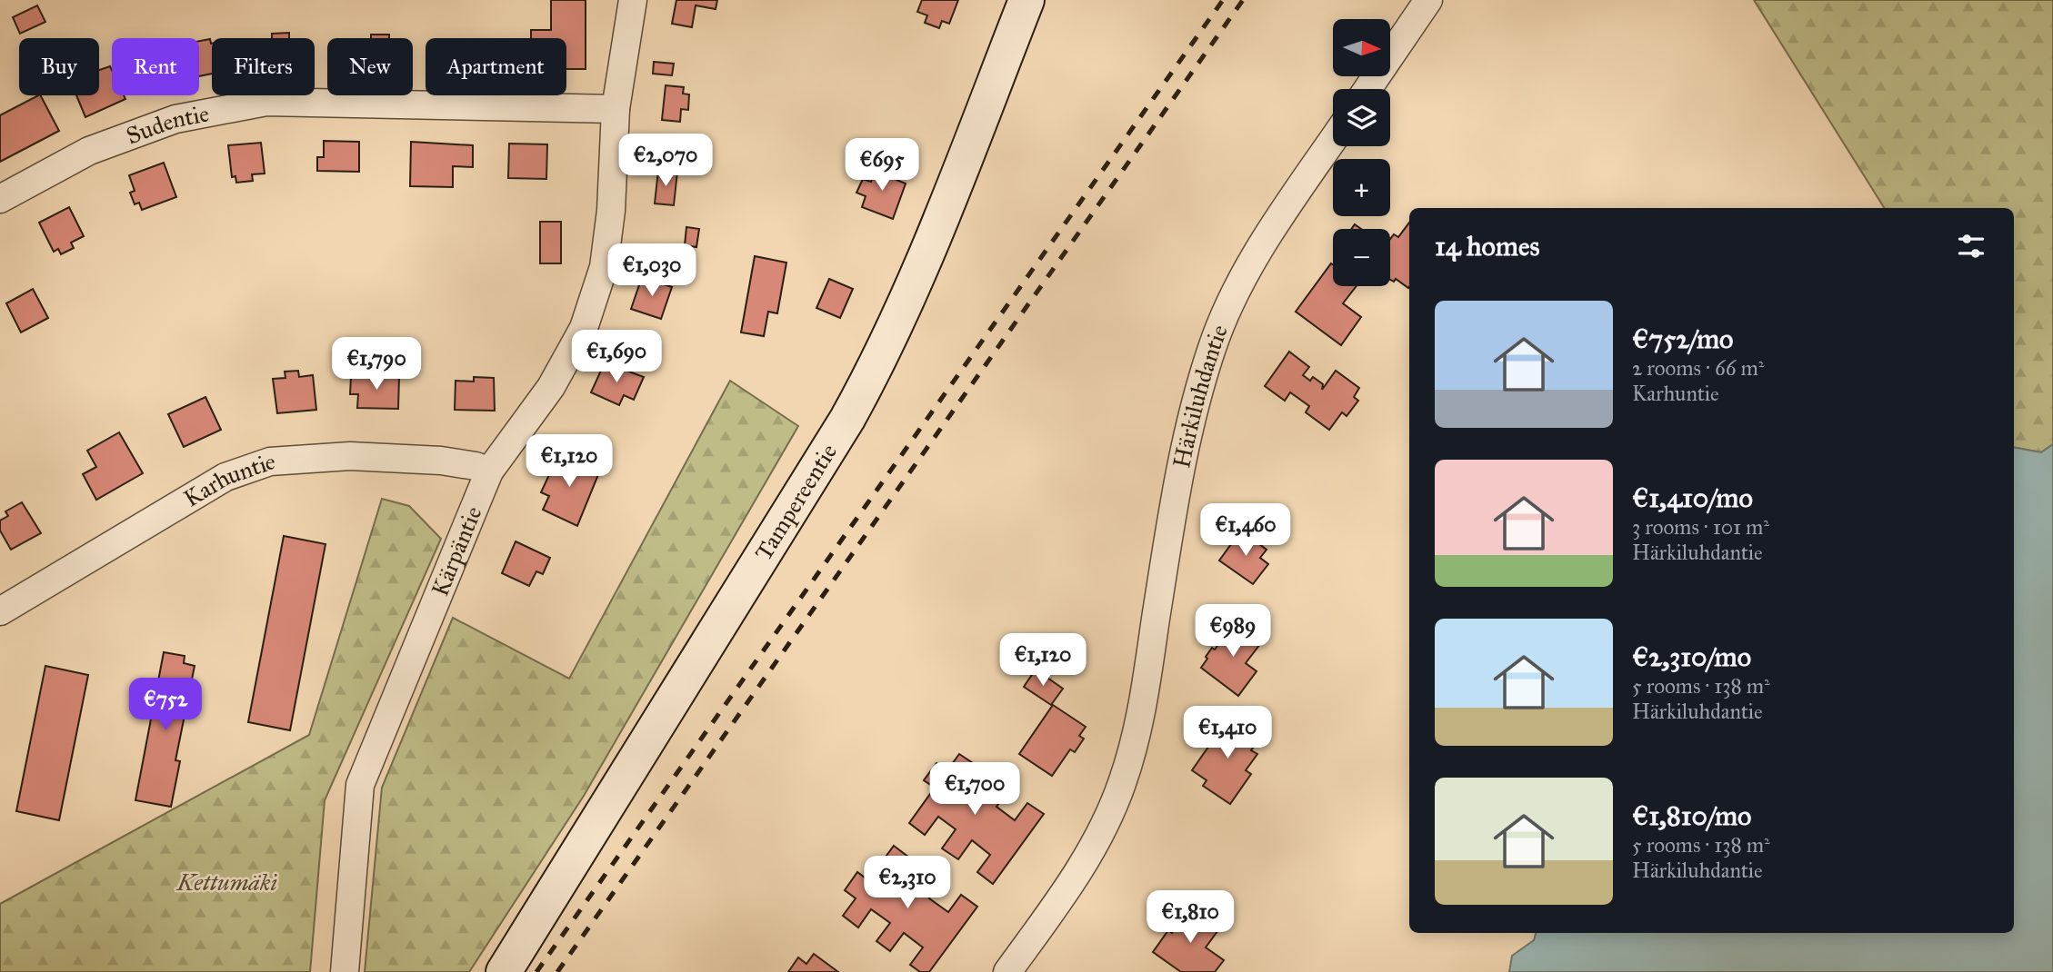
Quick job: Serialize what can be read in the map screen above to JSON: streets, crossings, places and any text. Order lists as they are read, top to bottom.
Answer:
{
  "streets": {
    "main road": ["Tampereentie"],
    "street": [
      "Sudentie",
      "Härkiluhdantie",
      "Karhuntie",
      "Kärpäntie"
    ]
  },
  "crossings": [
    ["Sudentie", "Kärpäntie"],
    ["Karhuntie", "Kärpäntie"]
  ],
  "parks": ["Kettumäki"],
  "north": "right",
  "page": {
    "map_buttons": ["+", "−"],
    "chip": [
      "Buy",
      "Rent",
      "Filters",
      "New",
      "Apartment"
    ],
    "price": [
      "€2,070",
      "€695",
      "€1,030",
      "€1,690",
      "€1,790",
      "€1,120",
      "€1,460",
      "€989",
      "€1,120",
      "€752",
      "€1,410",
      "€1,700",
      "€2,310",
      "€1,810"
    ],
    "heading": "14 homes",
    "list": [
      {
        "name": "€752/mo",
        "note": "2 rooms · 66 m² · Karhuntie"
      },
      {
        "name": "€1,410/mo",
        "note": "3 rooms · 101 m² · Härkiluhdantie"
      },
      {
        "name": "€2,310/mo",
        "note": "5 rooms · 138 m² · Härkiluhdantie"
      },
      {
        "name": "€1,810/mo",
        "note": "5 rooms · 138 m² · Härkiluhdantie"
      }
    ]
  }
}
